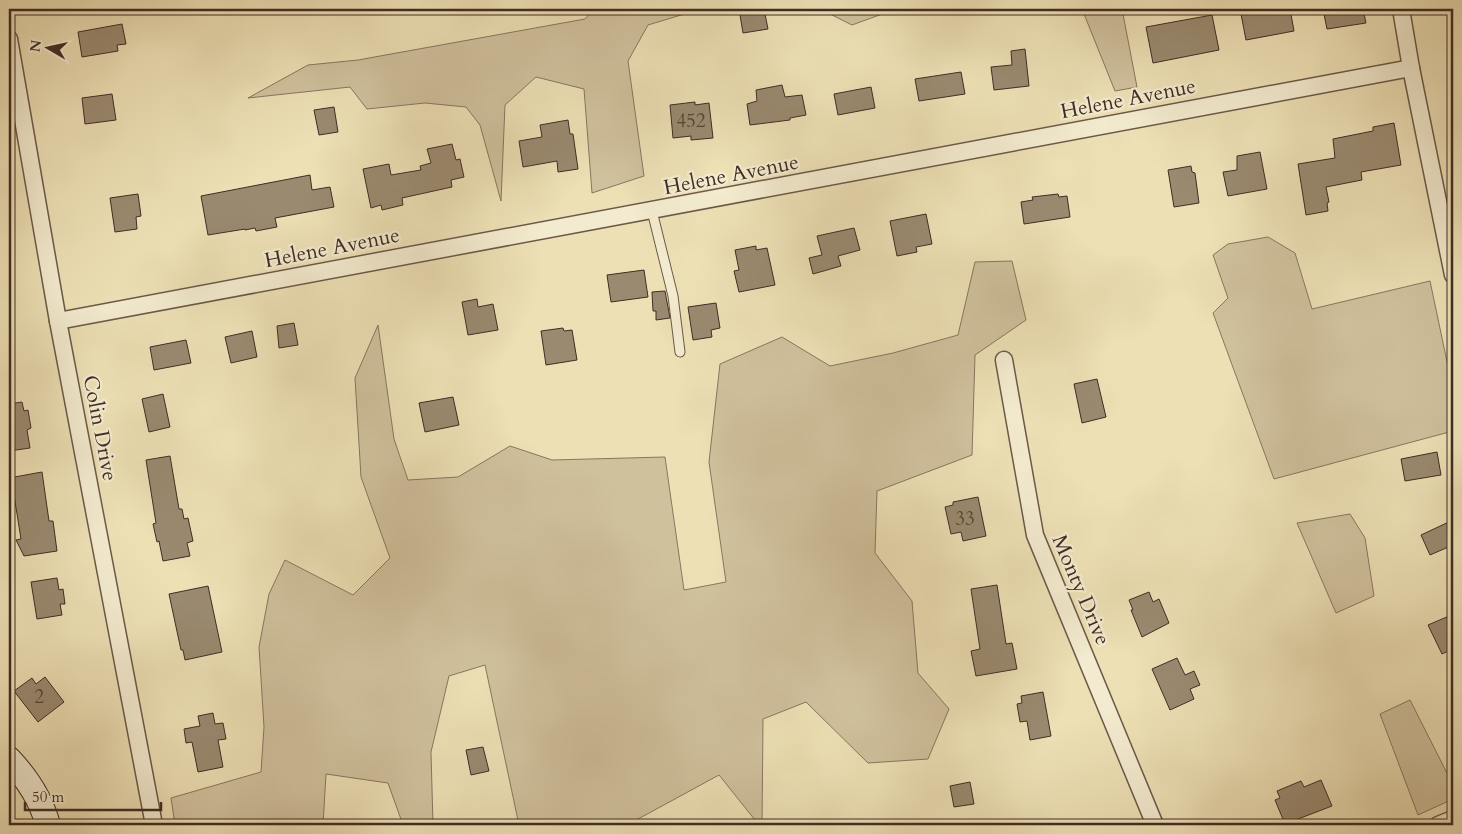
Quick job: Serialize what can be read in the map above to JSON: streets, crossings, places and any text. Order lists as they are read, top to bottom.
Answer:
{
  "streets": {
    "street": ["Helene Avenue", "Colin Drive", "Monty Drive"]
  },
  "crossings": [
    ["Helene Avenue", "Colin Drive"]
  ],
  "house_numbers": ["452", "33", "2"],
  "scale_bar": "50 m",
  "north": "left"
}
